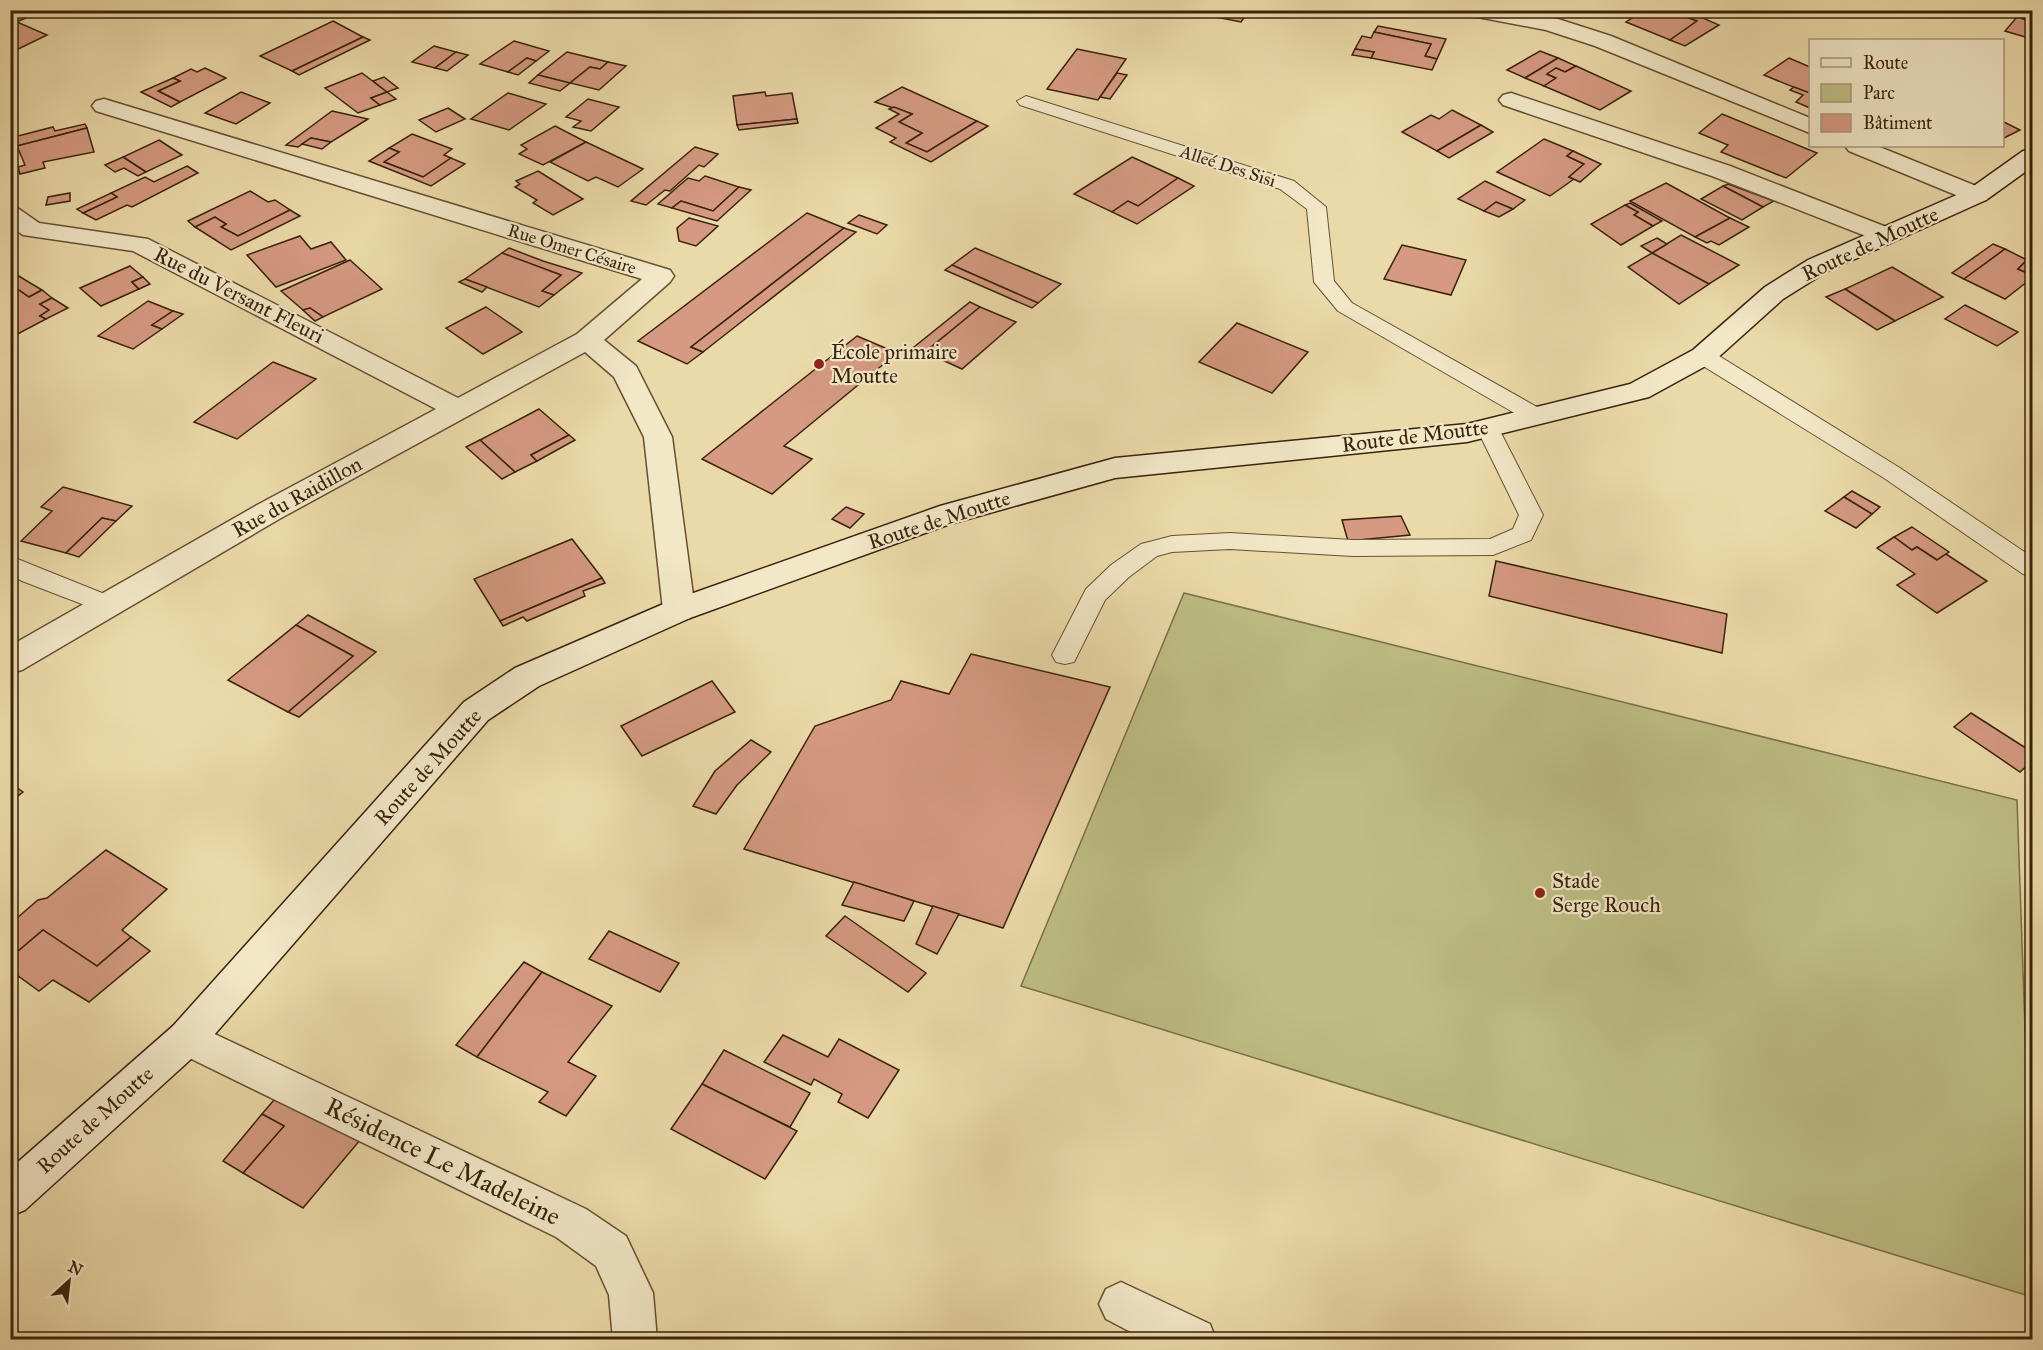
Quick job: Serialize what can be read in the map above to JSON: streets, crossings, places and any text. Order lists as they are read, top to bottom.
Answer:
{
  "streets": {
    "street": [
      "Route de Moutte",
      "Rue Omer Césaire",
      "Rue du Versant Fleuri",
      "Rue du Raidillon",
      "Résidence Le Madeleine"
    ],
    "lane": ["Alleé Des Sisi"]
  },
  "crossings": [
    ["Alleé Des Sisi", "Route de Moutte"],
    ["Route de Moutte", "Résidence Le Madeleine"],
    ["Rue Omer Césaire", "Rue du Raidillon"],
    ["Rue du Versant Fleuri", "Rue du Raidillon"]
  ],
  "places": ["École primaire Moutte", "Stade Serge Rouch"],
  "legend": ["Route", "Parc", "Bâtiment"],
  "north": "top right"
}
